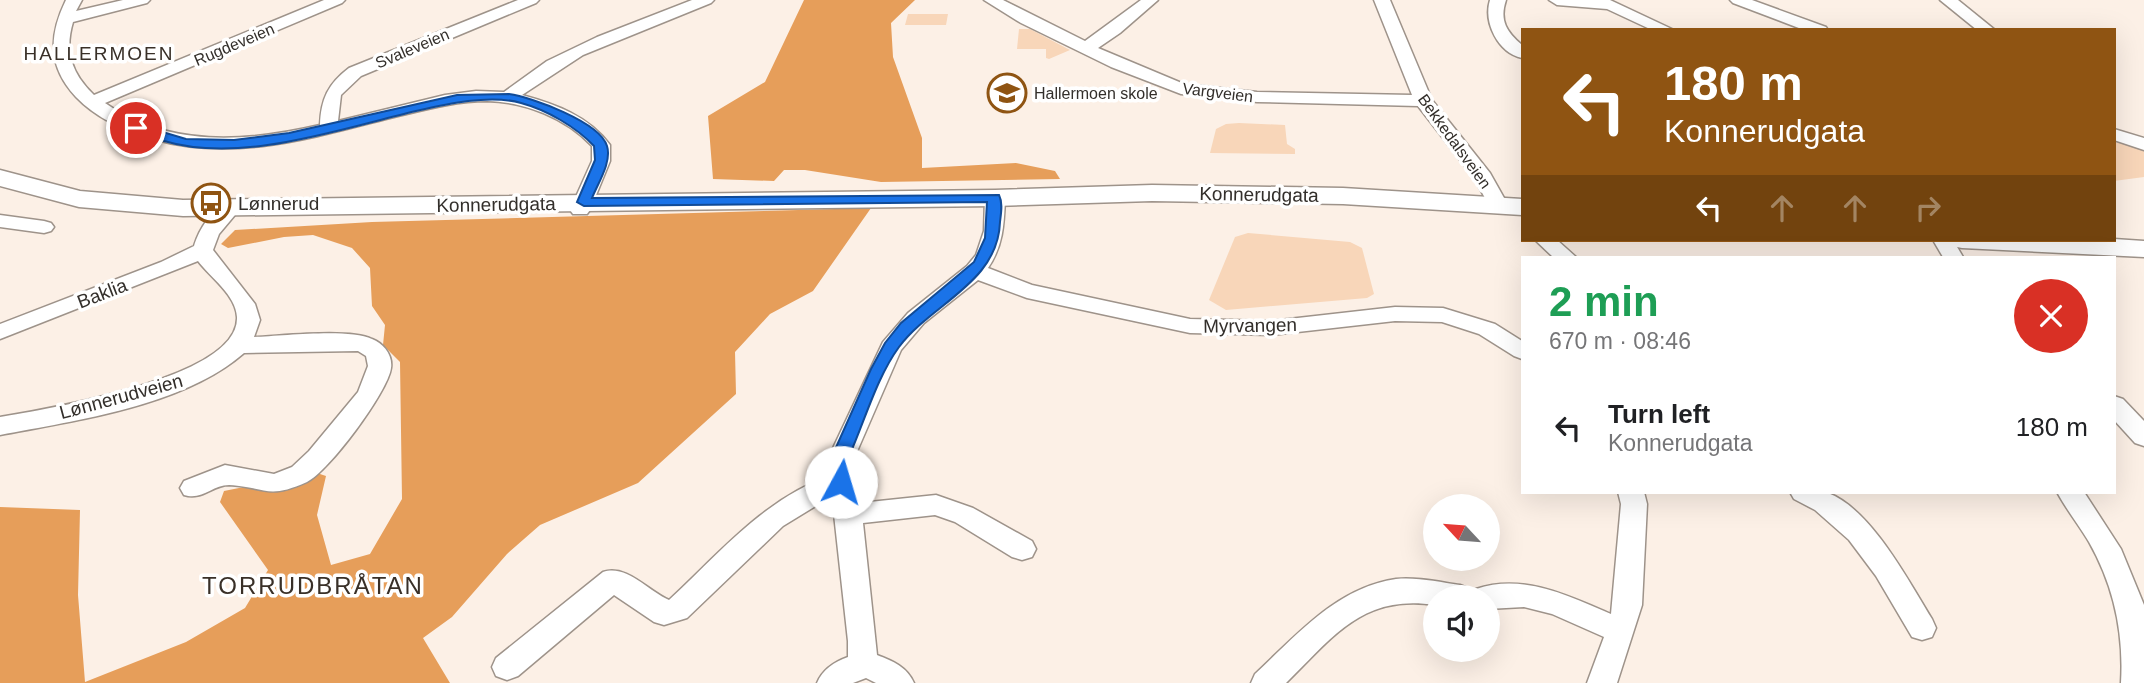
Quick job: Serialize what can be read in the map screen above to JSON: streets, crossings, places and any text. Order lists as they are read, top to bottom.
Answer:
{
  "streets": {
    "main road": ["Konnerudgata"],
    "street": [
      "Rugdeveien",
      "Svaleveien",
      "Vargveien",
      "Bekkedalsveien",
      "Baklia",
      "Myrvangen",
      "Lønnerudveien"
    ]
  },
  "crossings": [
    ["Vargveien", "Bekkedalsveien"],
    ["Bekkedalsveien", "Konnerudgata"]
  ],
  "districts": ["HALLERMOEN", "TORRUDBRÅTAN"],
  "places": {
    "school or university": ["Hallermoen skole"],
    "bus stop": ["Lønnerud"]
  },
  "north": "top left",
  "page": {
    "turn": ["180 m", "Konnerudgata"],
    "heading": ["2 min", "670 m · 08:46"],
    "list": [
      {
        "name": "Turn left",
        "note": "Konnerudgata",
        "value": "180 m"
      }
    ]
  }
}
